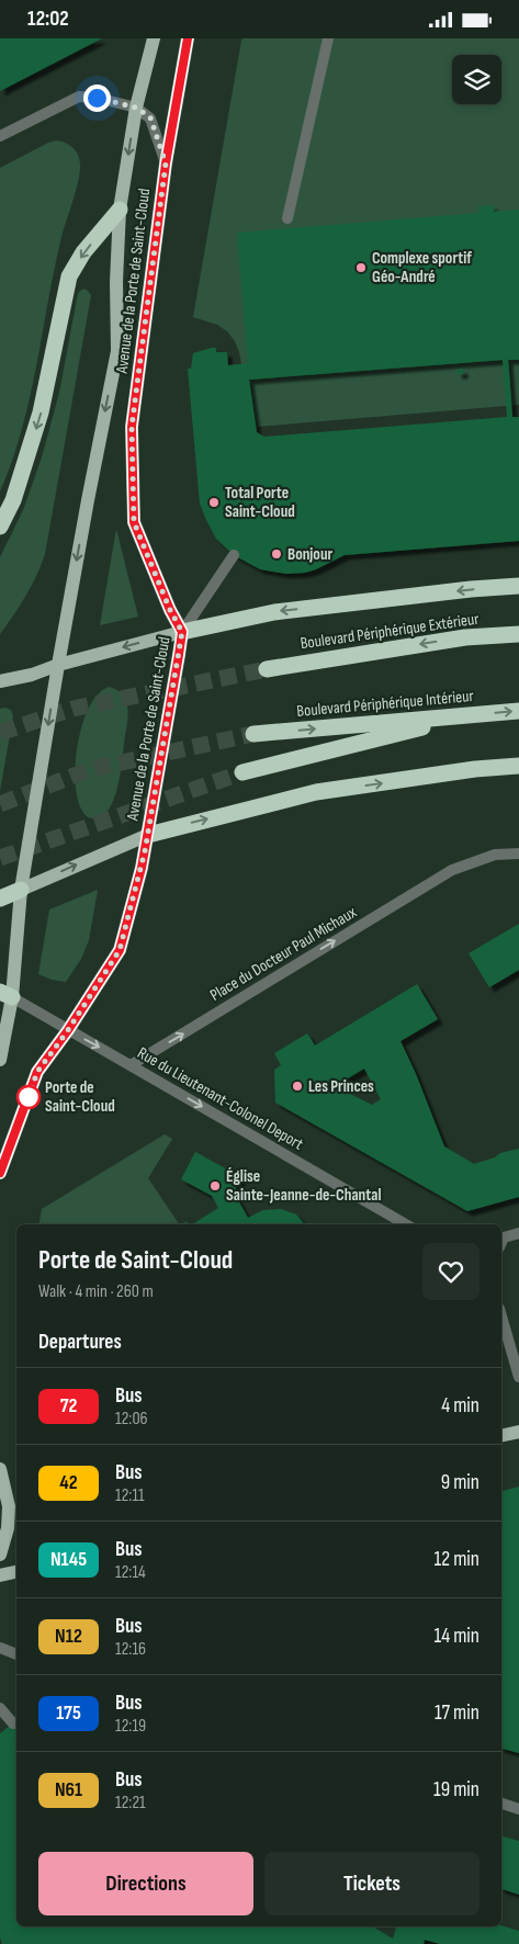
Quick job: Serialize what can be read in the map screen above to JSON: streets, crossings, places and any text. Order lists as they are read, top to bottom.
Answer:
{
  "streets": {
    "highway": ["Boulevard Périphérique Extérieur", "Boulevard Périphérique Intérieur"],
    "main road": ["Avenue de la Porte de Saint-Cloud"],
    "street": ["Place du Docteur Paul Michaux", "Rue du Lieutenant-Colonel Deport"]
  },
  "crossings": [
    ["Avenue de la Porte de Saint-Cloud", "Rue du Lieutenant-Colonel Deport"],
    ["Place du Docteur Paul Michaux", "Rue du Lieutenant-Colonel Deport"]
  ],
  "one_way": ["Place du Docteur Paul Michaux", "Rue du Lieutenant-Colonel Deport"],
  "places": [
    "Complexe sportif Géo-André",
    "Total Porte Saint-Cloud",
    "Bonjour",
    "Les Princes",
    "Porte de Saint-Cloud",
    "Église Sainte-Jeanne-de-Chantal"
  ],
  "lines": ["bus line 72"],
  "page": {
    "status": "12:02",
    "heading": [
      ["Porte de Saint-Cloud", "Walk · 4 min · 260 m"],
      "Departures"
    ],
    "list": [
      {
        "mark": "72",
        "name": "Bus",
        "note": "12:06",
        "value": "4 min"
      },
      {
        "mark": "42",
        "name": "Bus",
        "note": "12:11",
        "value": "9 min"
      },
      {
        "mark": "N145",
        "name": "Bus",
        "note": "12:14",
        "value": "12 min"
      },
      {
        "mark": "N12",
        "name": "Bus",
        "note": "12:16",
        "value": "14 min"
      },
      {
        "mark": "175",
        "name": "Bus",
        "note": "12:19",
        "value": "17 min"
      },
      {
        "mark": "N61",
        "name": "Bus",
        "note": "12:21",
        "value": "19 min"
      }
    ],
    "buttons": ["Directions", "Tickets"]
  }
}
